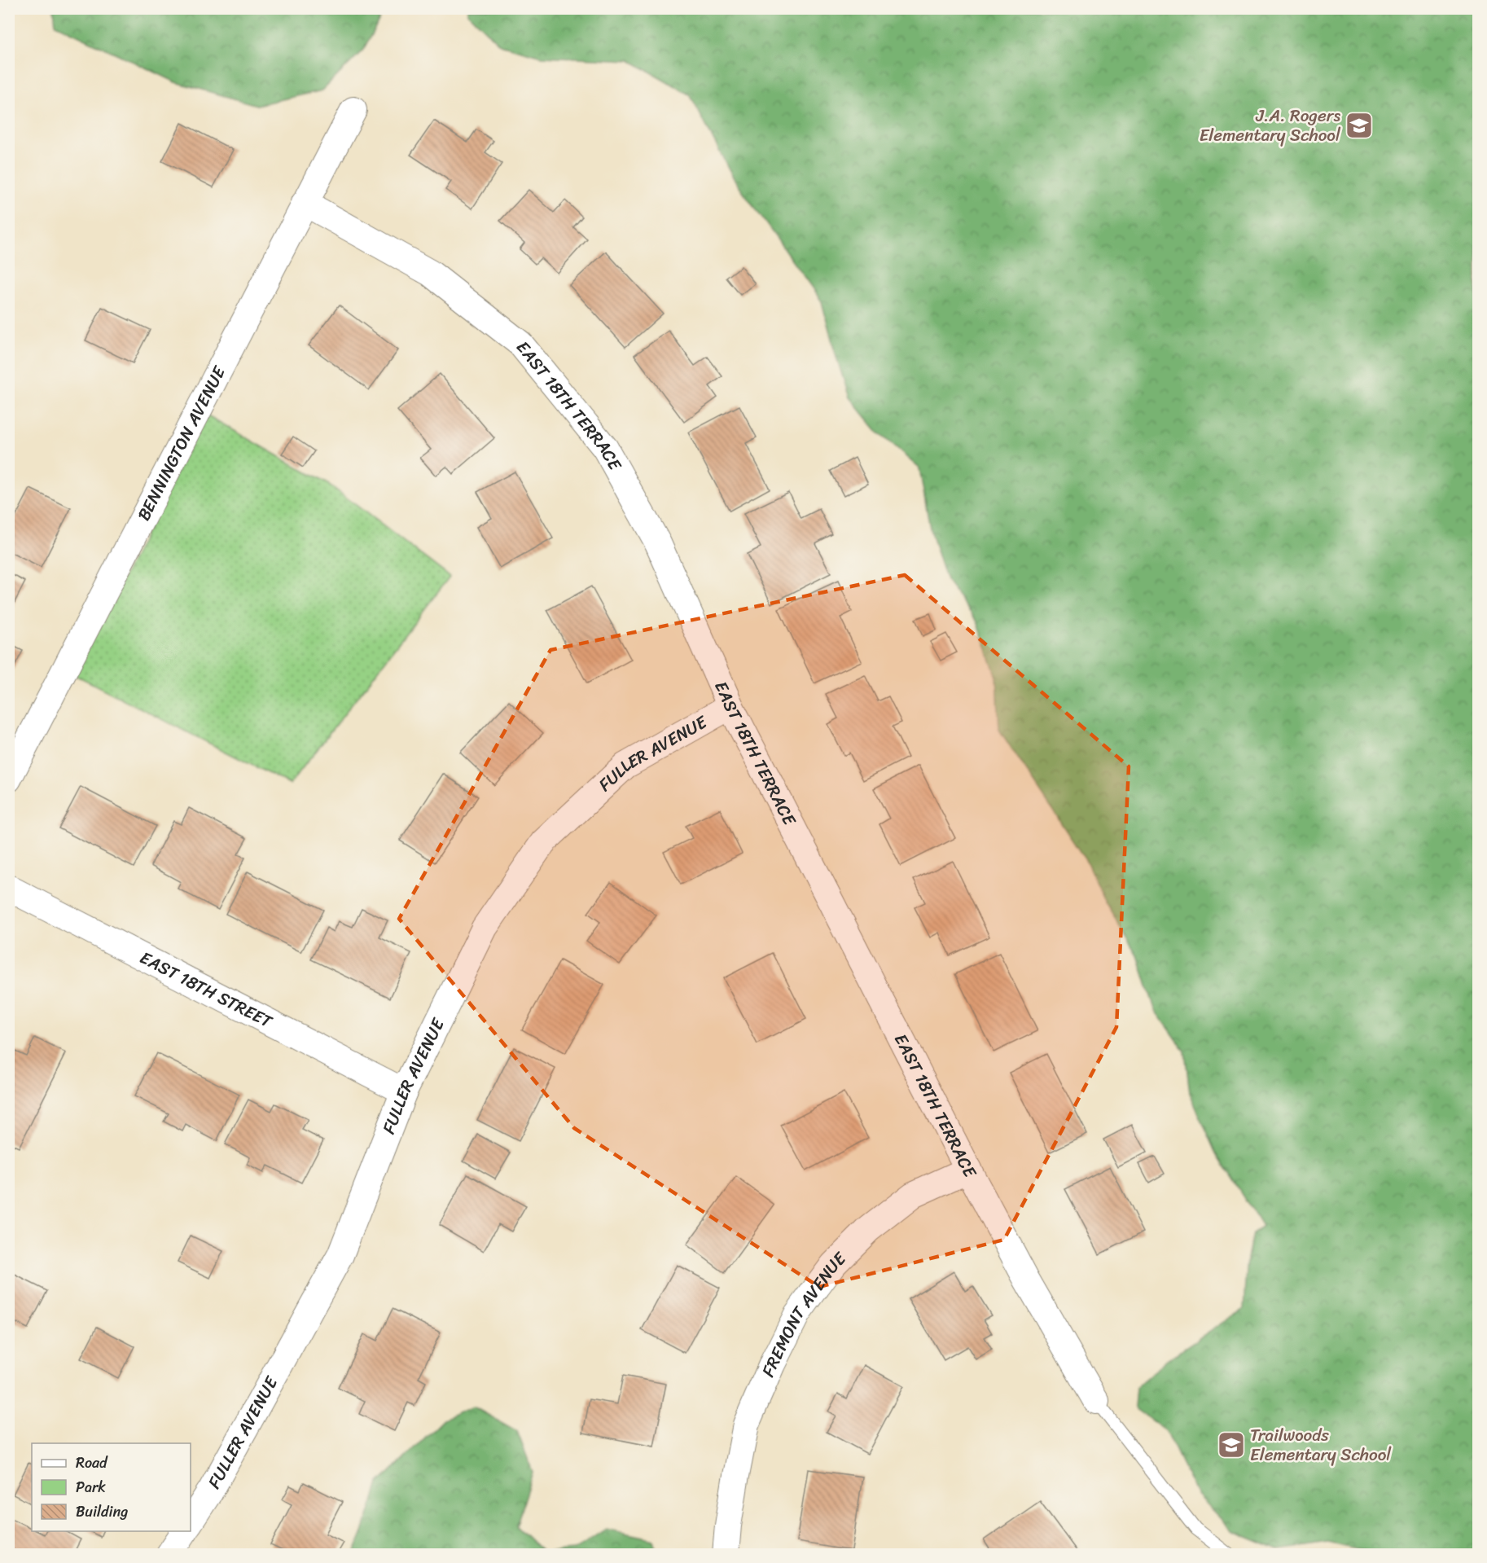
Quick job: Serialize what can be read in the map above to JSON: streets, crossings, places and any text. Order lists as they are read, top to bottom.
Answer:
{
  "streets": {
    "street": [
      "EAST 18TH TERRACE",
      "BENNINGTON AVENUE",
      "FULLER AVENUE",
      "EAST 18TH STREET",
      "FREMONT AVENUE"
    ]
  },
  "crossings": [
    ["EAST 18TH TERRACE", "BENNINGTON AVENUE"],
    ["EAST 18TH TERRACE", "FULLER AVENUE"],
    ["EAST 18TH TERRACE", "FREMONT AVENUE"],
    ["FULLER AVENUE", "EAST 18TH STREET"]
  ],
  "places": {
    "school or university": ["J.A. Rogers Elementary School", "Trailwoods Elementary School"]
  },
  "legend": ["Road", "Park", "Building"]
}
